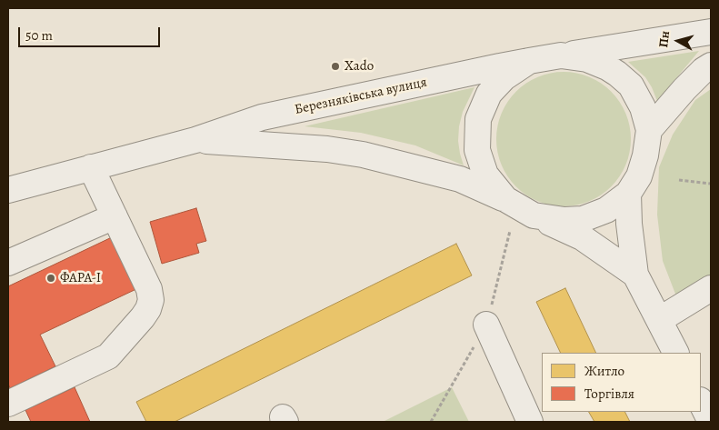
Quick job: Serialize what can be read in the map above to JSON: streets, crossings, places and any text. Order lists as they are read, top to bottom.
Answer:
{
  "streets": {
    "street": ["Березняківська вулиця"]
  },
  "places": ["Xado", "ФАРА-І"],
  "legend": ["Житло", "Торгівля"],
  "scale_bar": "50 m",
  "north": "left"
}
